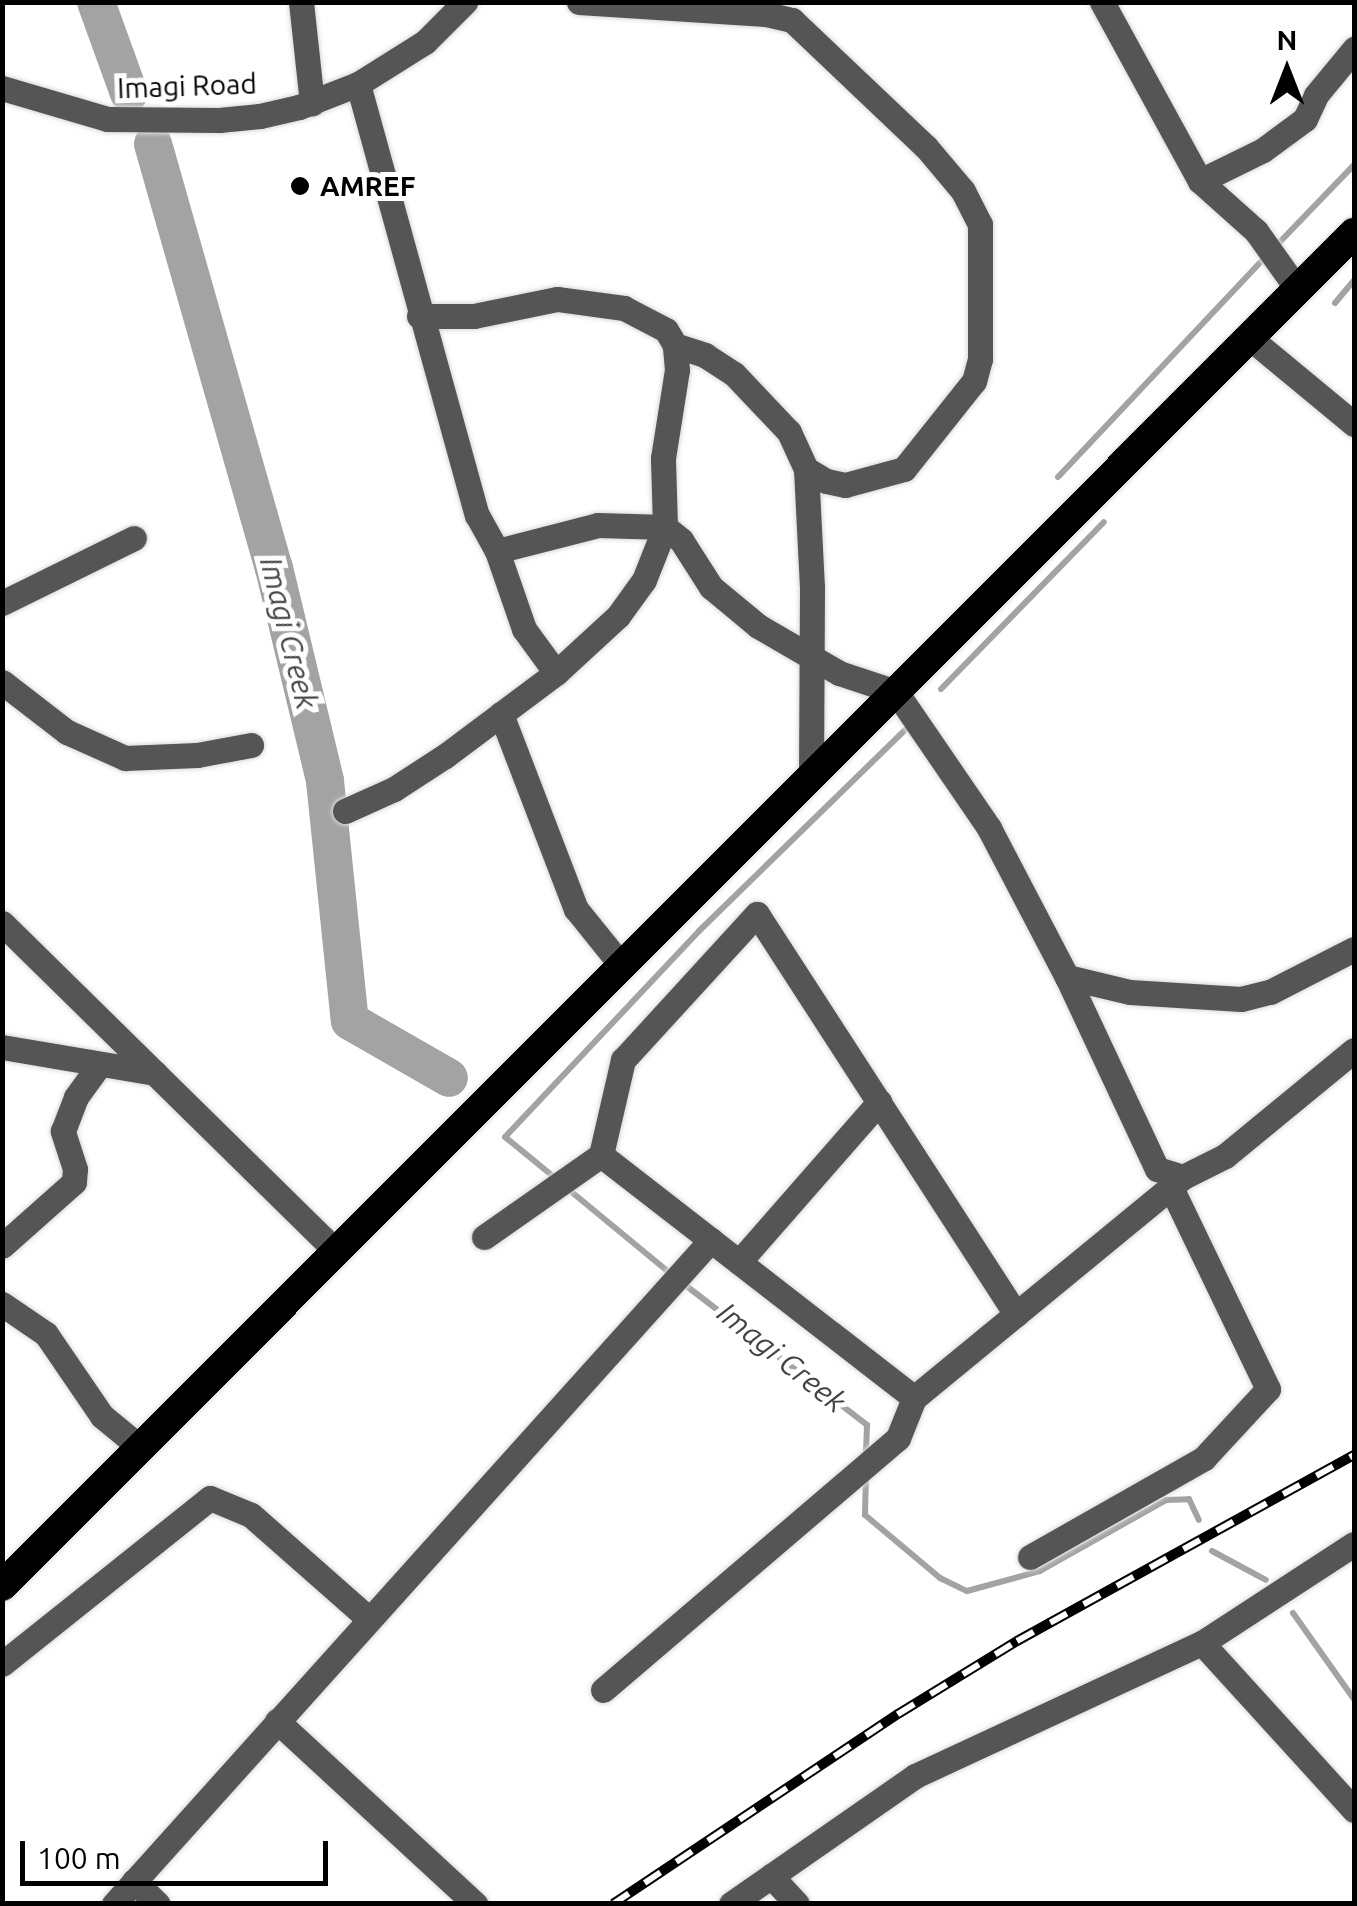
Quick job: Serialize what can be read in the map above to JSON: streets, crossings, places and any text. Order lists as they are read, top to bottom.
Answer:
{
  "streets": {
    "street": ["Imagi Road"]
  },
  "water": ["Imagi Creek"],
  "places": ["AMREF"],
  "scale_bar": "100 m",
  "north": "top"
}
